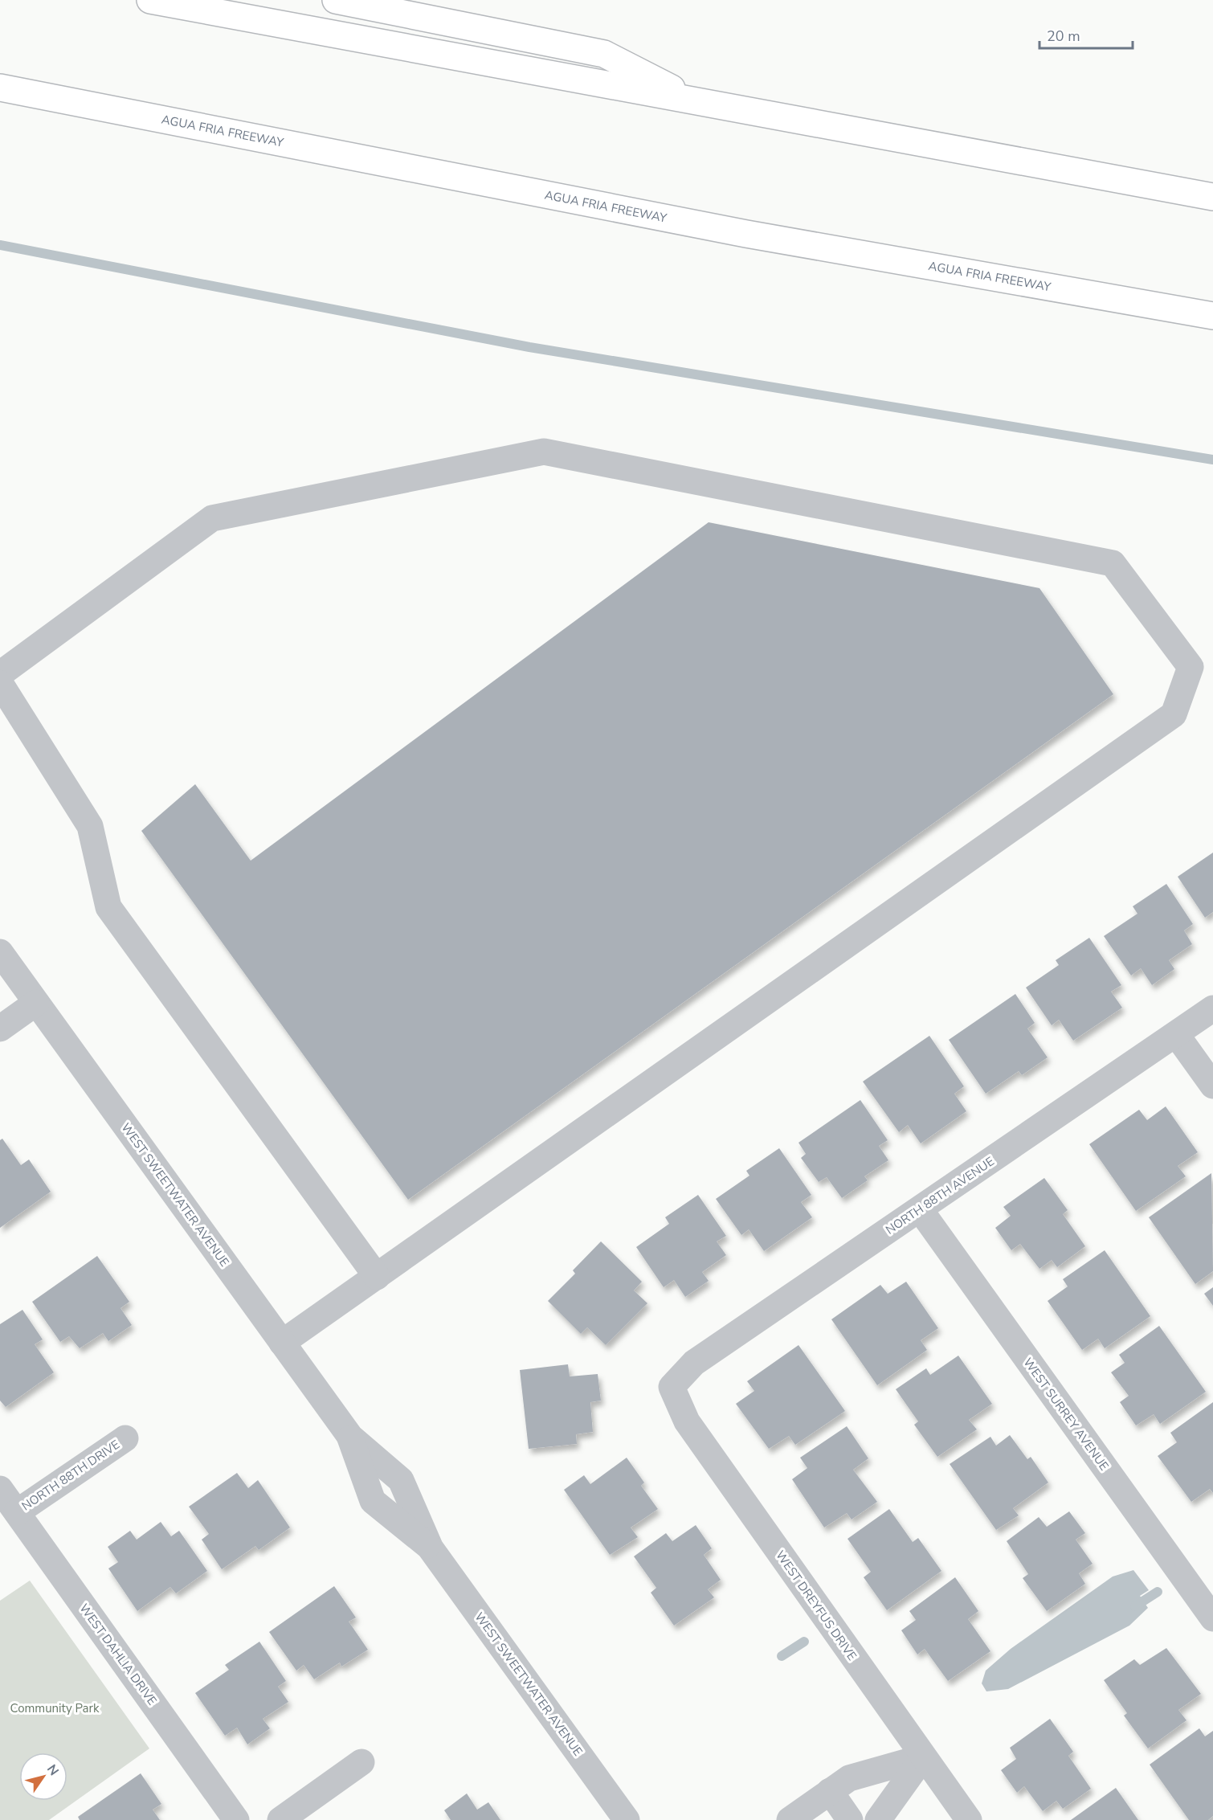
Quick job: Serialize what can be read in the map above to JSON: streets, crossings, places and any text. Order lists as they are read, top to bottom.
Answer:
{
  "streets": {
    "highway": ["AGUA FRIA FREEWAY"],
    "street": [
      "WEST SWEETWATER AVENUE",
      "NORTH 88TH AVENUE",
      "WEST SURREY AVENUE",
      "NORTH 88TH DRIVE",
      "WEST DREYFUS DRIVE",
      "WEST DAHLIA DRIVE"
    ]
  },
  "crossings": [
    ["NORTH 88TH AVENUE", "WEST SURREY AVENUE"],
    ["NORTH 88TH AVENUE", "WEST DREYFUS DRIVE"],
    ["NORTH 88TH DRIVE", "WEST DAHLIA DRIVE"]
  ],
  "parks": ["Community Park"],
  "scale_bar": "20 m",
  "north": "top right"
}
